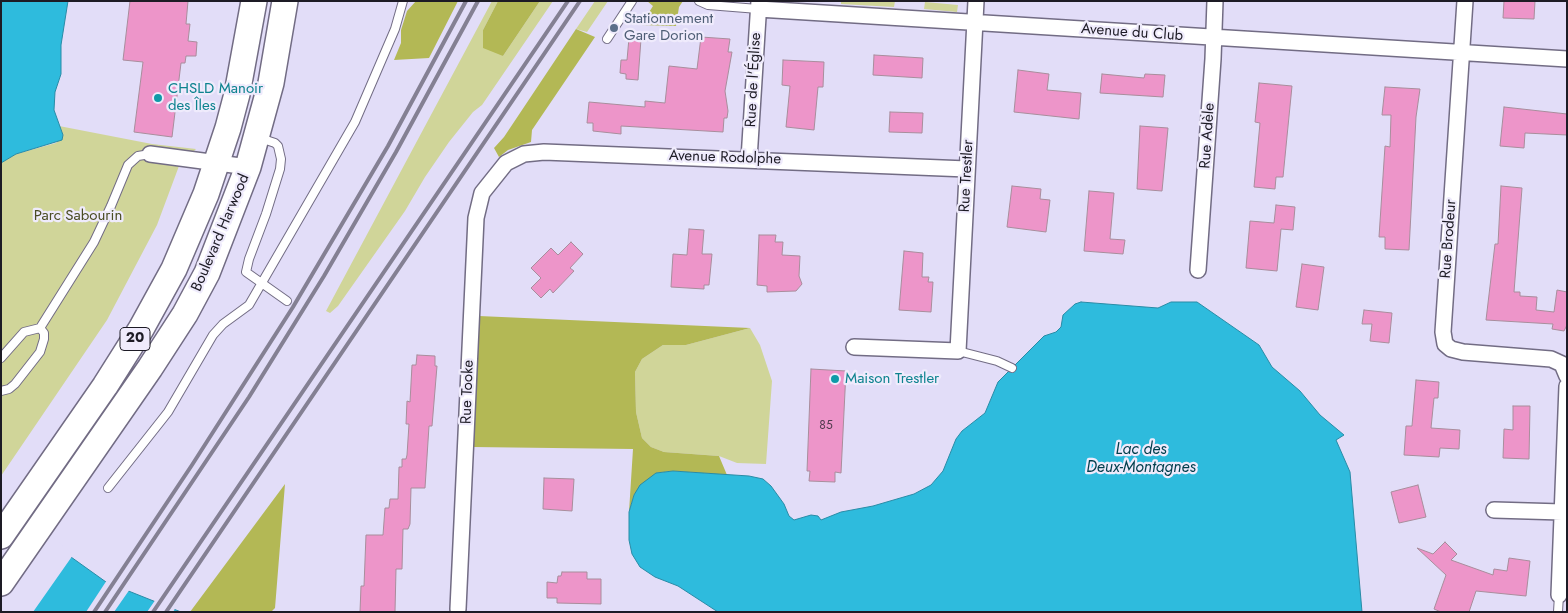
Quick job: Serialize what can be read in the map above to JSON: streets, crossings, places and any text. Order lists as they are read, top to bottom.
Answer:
{
  "streets": {
    "highway": ["Boulevard Harwood", "20"],
    "street": [
      "Avenue du Club",
      "Rue de l'Église",
      "Rue Adèle",
      "Avenue Rodolphe",
      "Rue Trestler",
      "Rue Brodeur",
      "Rue Tooke"
    ]
  },
  "crossings": [
    ["Avenue du Club", "Rue de l'Église"],
    ["Avenue du Club", "Rue Adèle"],
    ["Avenue du Club", "Rue Trestler"],
    ["Avenue du Club", "Rue Brodeur"],
    ["Rue de l'Église", "Avenue Rodolphe"],
    ["Avenue Rodolphe", "Rue Trestler"],
    ["Avenue Rodolphe", "Rue Tooke"]
  ],
  "water": ["Lac des Deux-Montagnes"],
  "parks": ["Parc Sabourin"],
  "places": ["Stationnement Gare Dorion", "CHSLD Manoir des Îles", "Maison Trestler"],
  "house_numbers": ["85"]
}
